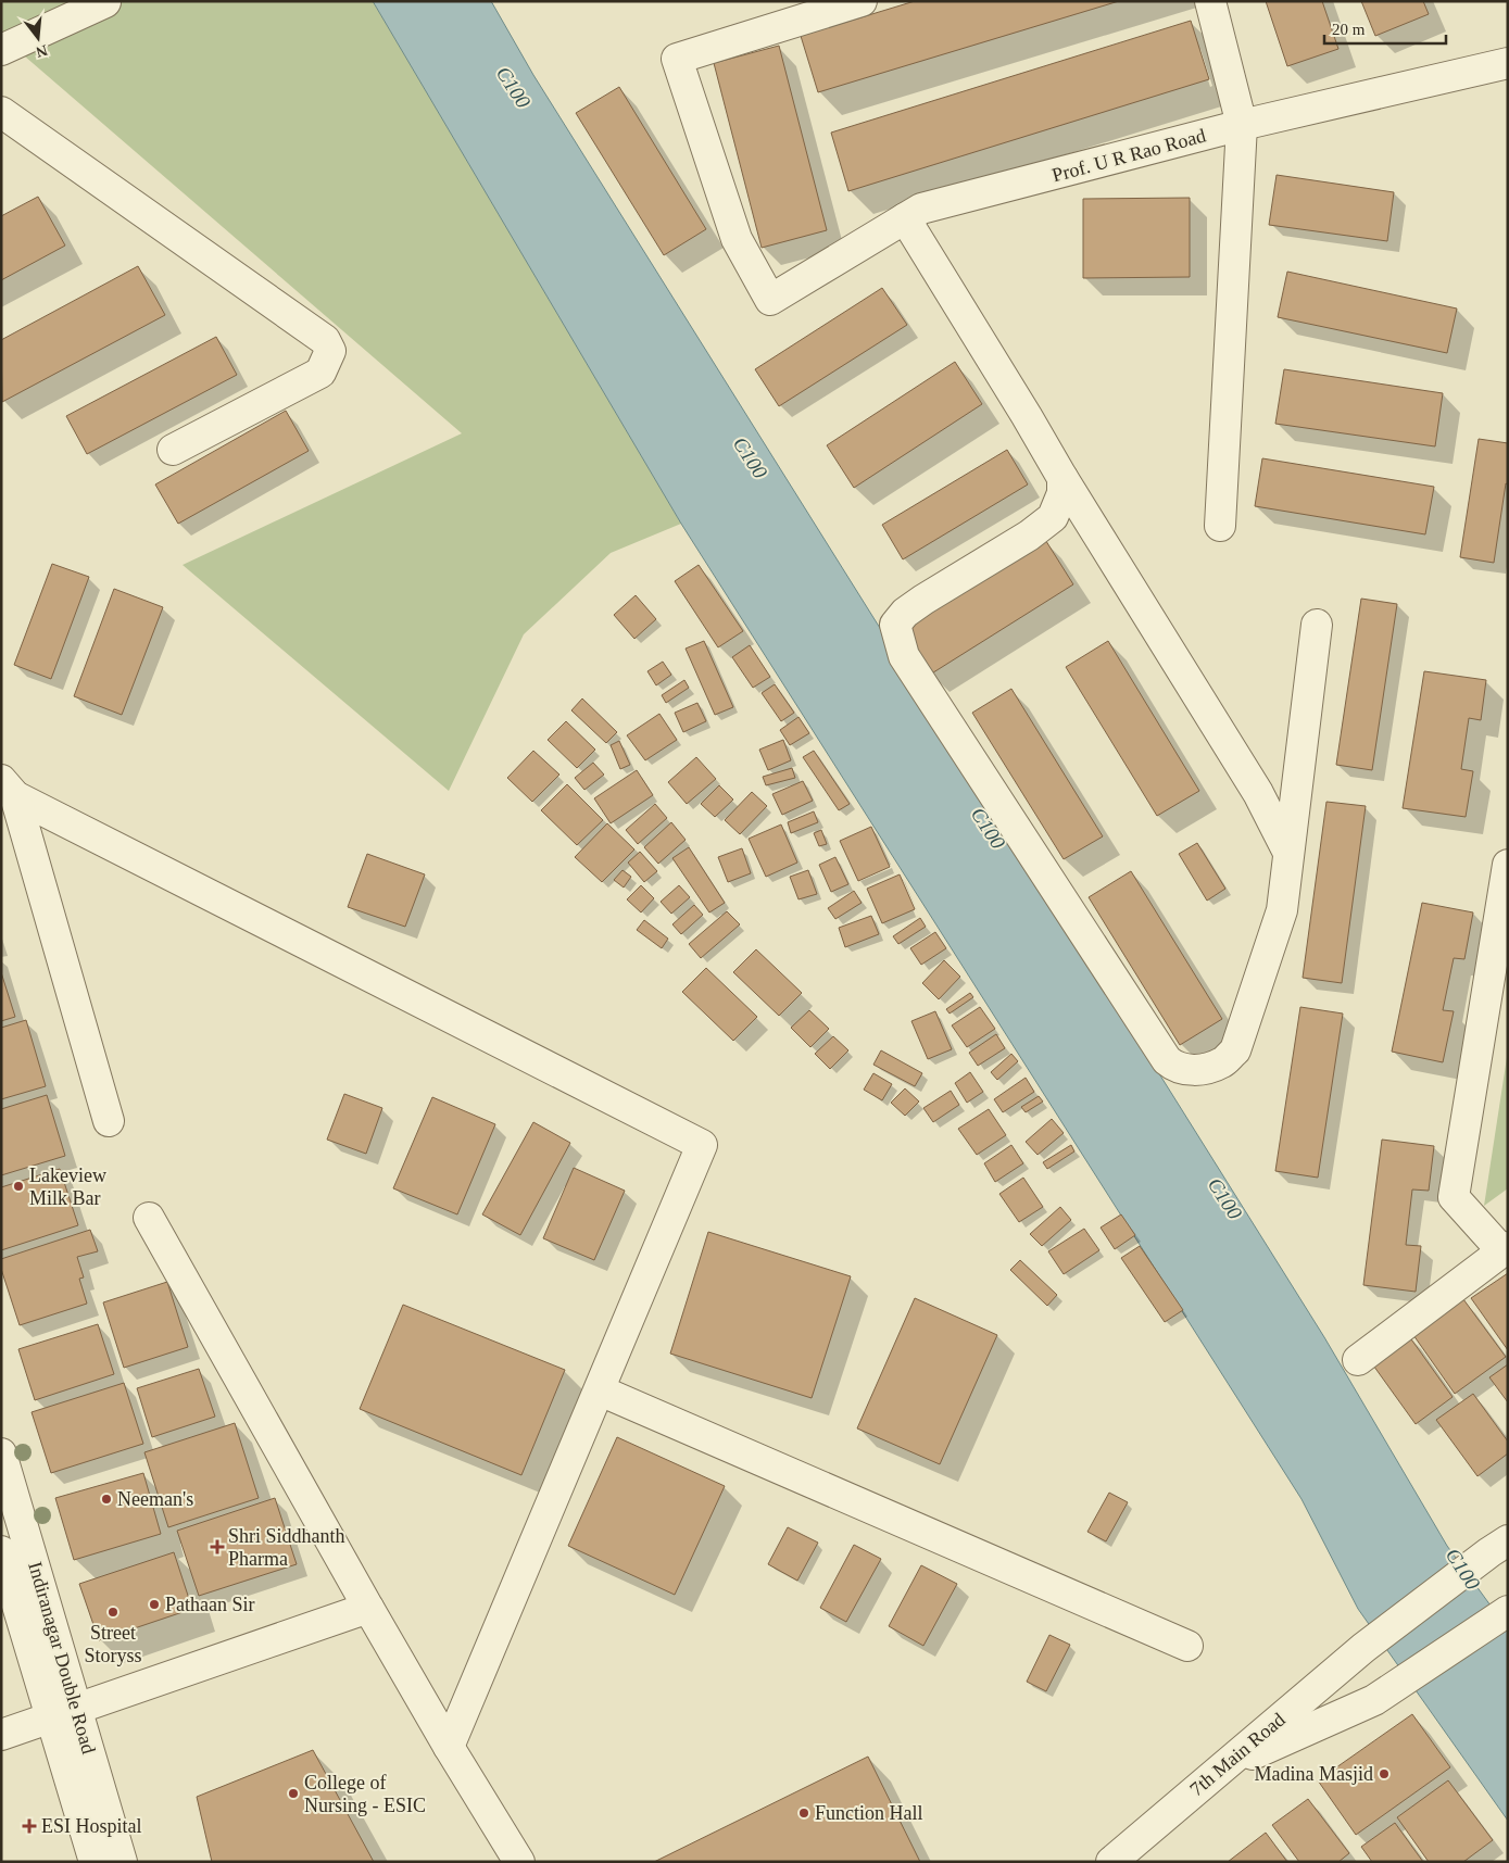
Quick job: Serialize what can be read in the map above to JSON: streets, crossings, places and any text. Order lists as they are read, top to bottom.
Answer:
{
  "streets": {
    "street": ["Prof. U R Rao Road", "Indiranagar Double Road", "7th Main Road"]
  },
  "water": ["C100"],
  "places": {
    "other": [
      "Lakeview Milk Bar",
      "Neeman's",
      "Pathaan Sir",
      "Street Storyss",
      "Madina Masjid",
      "College of Nursing - ESIC",
      "Function Hall"
    ],
    "health": ["Shri Siddhanth Pharma", "ESI Hospital"]
  },
  "scale_bar": "20 m",
  "north": "bottom"
}
